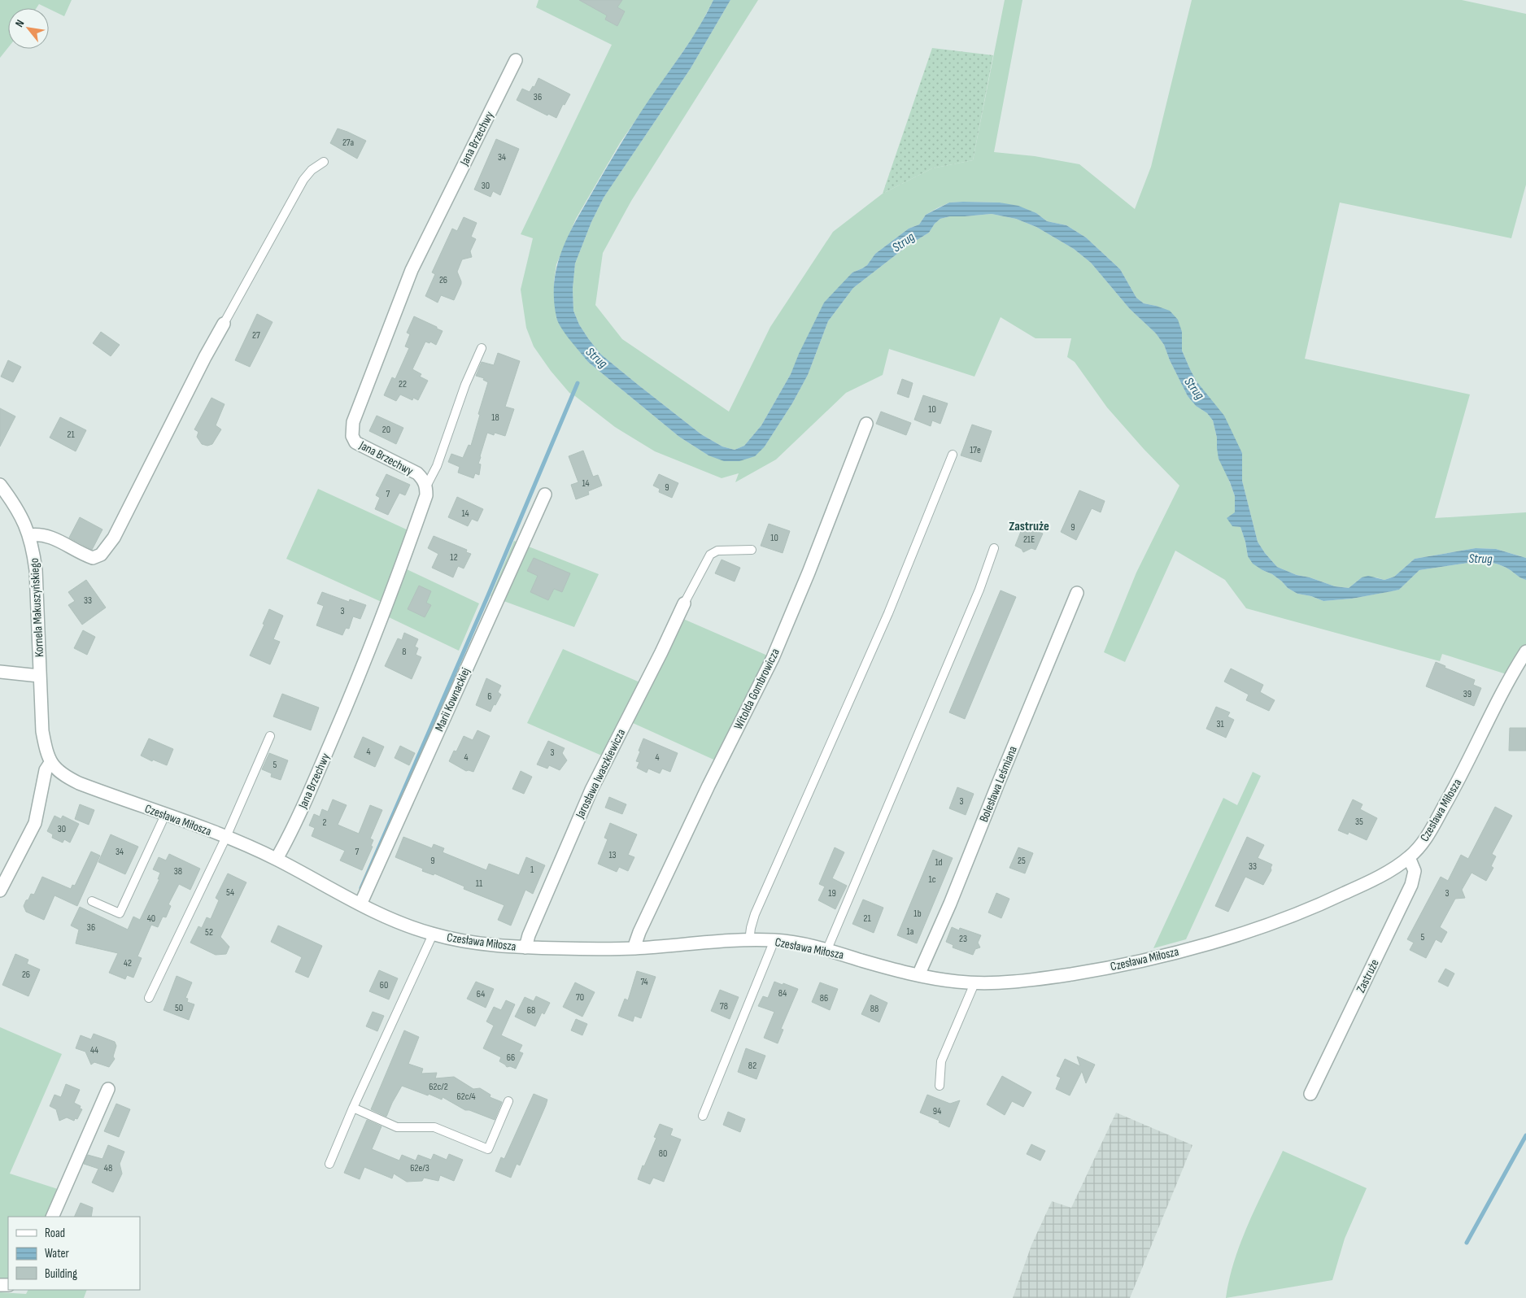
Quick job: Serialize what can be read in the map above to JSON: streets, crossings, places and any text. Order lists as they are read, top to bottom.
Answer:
{
  "streets": {
    "street": [
      "Jana Brzechwy",
      "Kornela Makuszyńskiego",
      "Witolda Gombrowicza",
      "Marii Kownackiej",
      "Jarosława Iwaszkiewicza",
      "Bolesława Leśmiana",
      "Czesława Miłosza",
      "Zastruże"
    ]
  },
  "crossings": [
    ["Jana Brzechwy", "Czesława Miłosza"],
    ["Witolda Gombrowicza", "Czesława Miłosza"],
    ["Marii Kownackiej", "Czesława Miłosza"],
    ["Jarosława Iwaszkiewicza", "Czesława Miłosza"],
    ["Bolesława Leśmiana", "Czesława Miłosza"],
    ["Czesława Miłosza", "Zastruże"]
  ],
  "districts": ["Zastruże"],
  "water": ["Strug"],
  "house_numbers": [
    "36",
    "27a",
    "34",
    "30",
    "26",
    "27",
    "22",
    "10",
    "18",
    "20",
    "21",
    "17e",
    "14",
    "9",
    "7",
    "14",
    "9",
    "10",
    "21E",
    "12",
    "33",
    "3",
    "8",
    "39",
    "6",
    "31",
    "4",
    "3",
    "4",
    "4",
    "5",
    "3",
    "35",
    "2",
    "30",
    "34",
    "7",
    "13",
    "9",
    "25",
    "1d",
    "33",
    "1",
    "38",
    "1c",
    "11",
    "54",
    "19",
    "3",
    "1b",
    "40",
    "21",
    "36",
    "1a",
    "52",
    "5",
    "23",
    "42",
    "26",
    "74",
    "60",
    "84",
    "64",
    "70",
    "86",
    "78",
    "50",
    "88",
    "68",
    "44",
    "66",
    "82",
    "62c/2",
    "62c/4",
    "94",
    "80",
    "48",
    "62e/3"
  ],
  "legend": ["Road", "Water", "Building"],
  "north": "top left"
}
